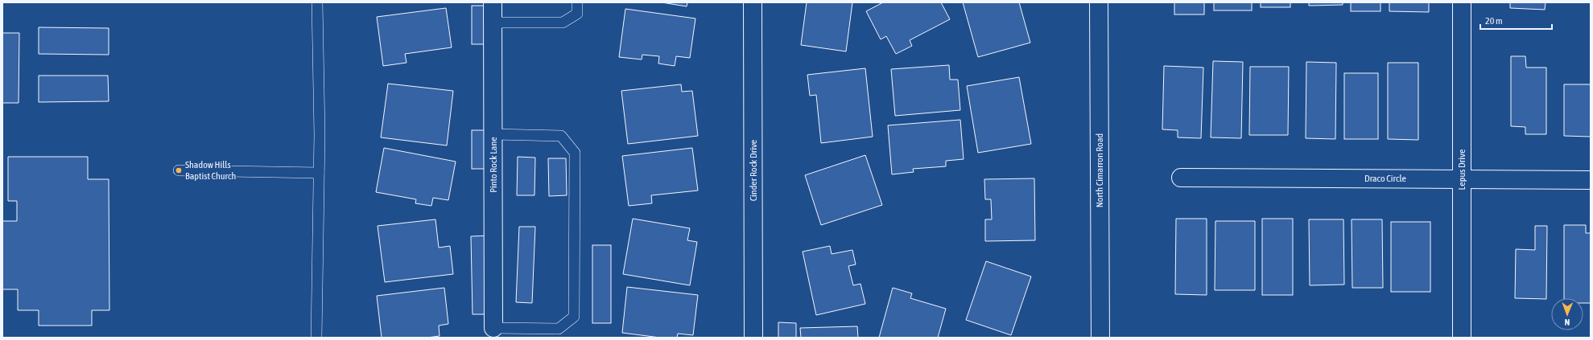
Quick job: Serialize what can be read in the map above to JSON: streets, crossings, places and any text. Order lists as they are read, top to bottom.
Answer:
{
  "streets": {
    "street": [
      "Pinto Rock Lane",
      "Lepus Drive",
      "Cinder Rock Drive",
      "North Cimarron Road",
      "Draco Circle"
    ]
  },
  "crossings": [
    ["Lepus Drive", "Draco Circle"]
  ],
  "places": ["Shadow Hills Baptist Church"],
  "scale_bar": "20 m",
  "north": "bottom"
}
